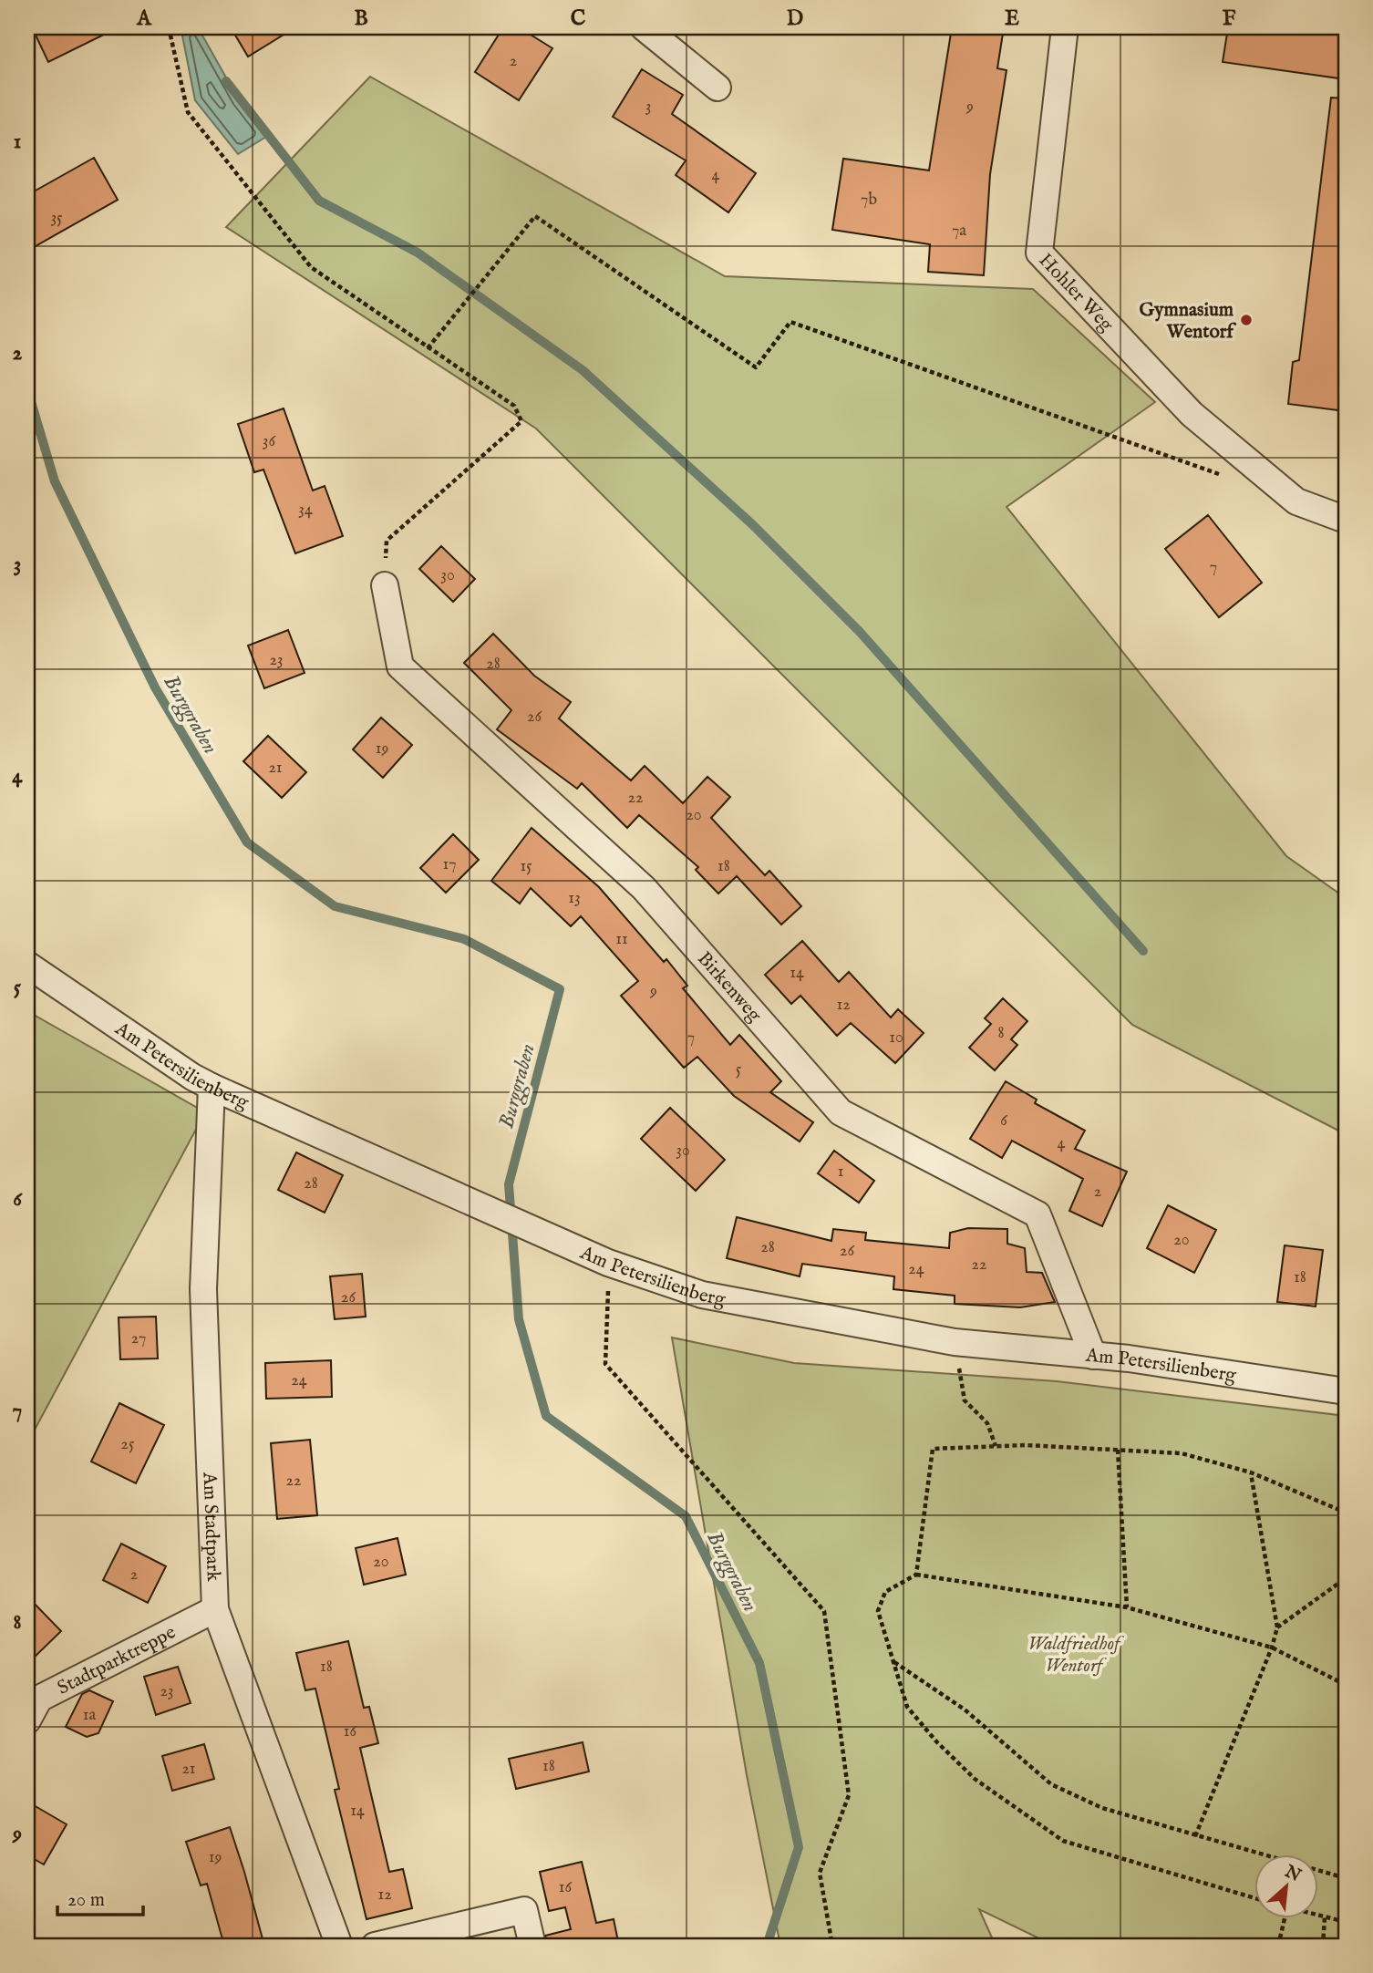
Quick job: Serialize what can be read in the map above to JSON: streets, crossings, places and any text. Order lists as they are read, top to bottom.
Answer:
{
  "streets": {
    "street": [
      "Hohler Weg",
      "Birkenweg",
      "Am Petersilienberg",
      "Am Stadtpark",
      "Stadtparktreppe"
    ]
  },
  "crossings": [
    ["Birkenweg", "Am Petersilienberg"],
    ["Am Petersilienberg", "Am Stadtpark"],
    ["Am Stadtpark", "Stadtparktreppe"]
  ],
  "water": ["Burggraben"],
  "parks": ["Waldfriedhof Wentorf"],
  "places": ["Gymnasium Wentorf"],
  "house_numbers": [
    "2",
    "3",
    "9",
    "4",
    "7b",
    "35",
    "7a",
    "36",
    "34",
    "7",
    "30",
    "23",
    "28",
    "26",
    "19",
    "21",
    "22",
    "20",
    "17",
    "15",
    "18",
    "13",
    "11",
    "14",
    "9",
    "12",
    "8",
    "7",
    "10",
    "5",
    "6",
    "4",
    "30",
    "1",
    "28",
    "2",
    "20",
    "28",
    "26",
    "22",
    "24",
    "18",
    "26",
    "27",
    "24",
    "25",
    "22",
    "20",
    "2",
    "18",
    "23",
    "1a",
    "16",
    "18",
    "21",
    "14",
    "19",
    "16",
    "12"
  ],
  "scale_bar": "20 m",
  "north": "top right",
  "grid": {
    "columns": [
      "A",
      "B",
      "C",
      "D",
      "E",
      "F"
    ],
    "rows": [
      "1",
      "2",
      "3",
      "4",
      "5",
      "6",
      "7",
      "8",
      "9"
    ]
  }
}
